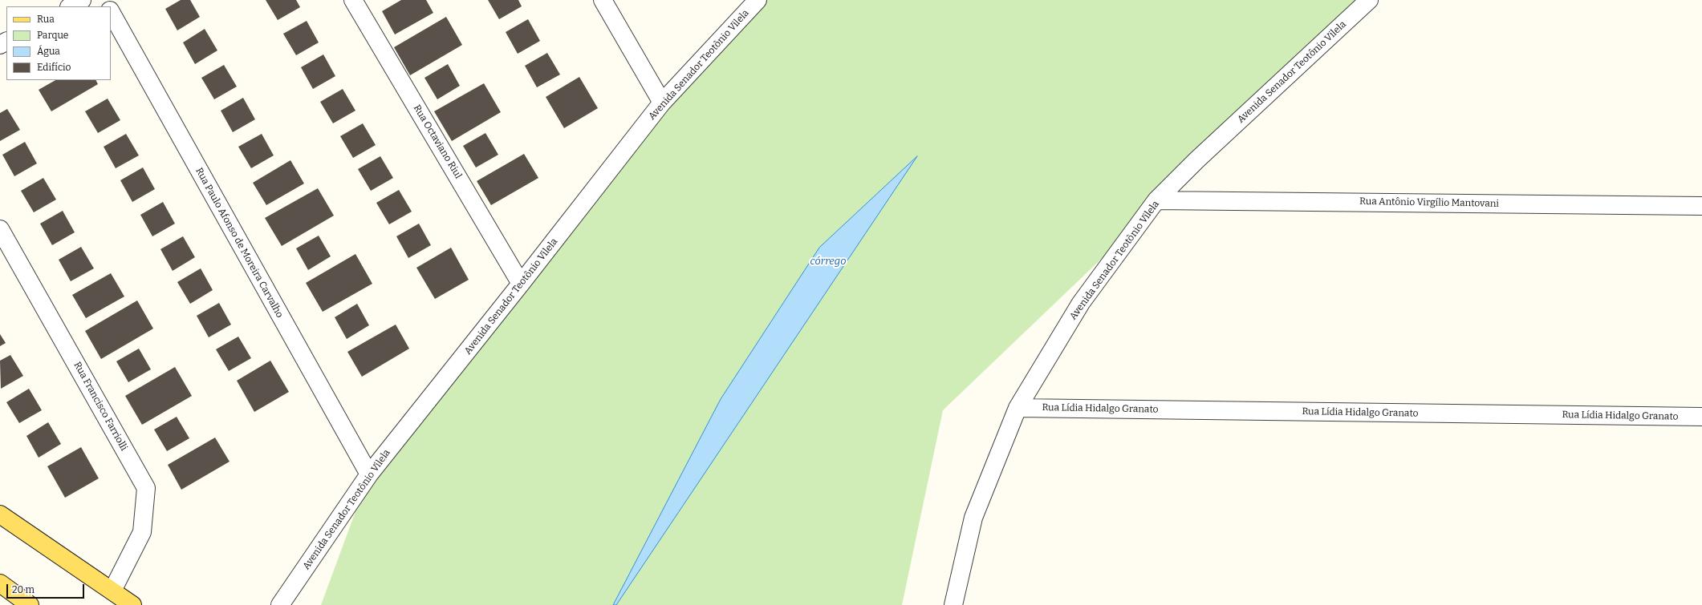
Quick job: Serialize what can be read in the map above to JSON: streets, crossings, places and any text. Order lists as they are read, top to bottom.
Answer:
{
  "streets": {
    "street": [
      "Avenida Senador Teotônio Vilela",
      "Rua Octaviano Riul",
      "Rua Antônio Virgílio Mantovani",
      "Rua Paulo Afonso de Moreira Carvalho",
      "Rua Francisco Farriolli",
      "Rua Lídia Hidalgo Granato"
    ]
  },
  "crossings": [
    ["Avenida Senador Teotônio Vilela", "Rua Octaviano Riul"],
    ["Avenida Senador Teotônio Vilela", "Rua Antônio Virgílio Mantovani"],
    ["Avenida Senador Teotônio Vilela", "Rua Paulo Afonso de Moreira Carvalho"],
    ["Avenida Senador Teotônio Vilela", "Rua Lídia Hidalgo Granato"]
  ],
  "water": ["córrego"],
  "legend": [
    "Rua",
    "Parque",
    "Água",
    "Edifício"
  ],
  "scale_bar": "20 m"
}
